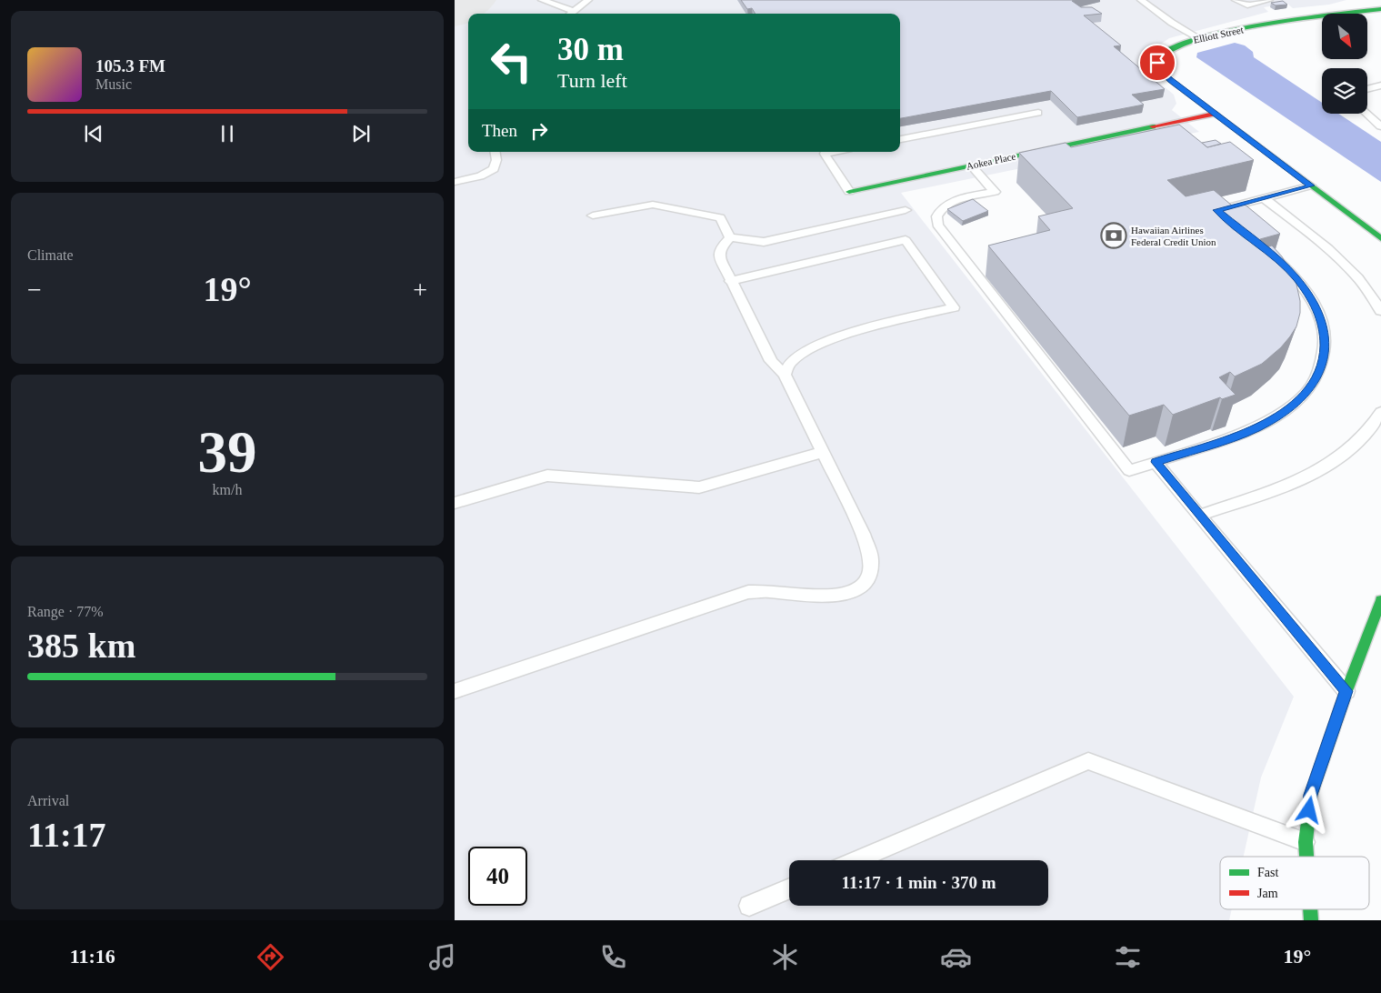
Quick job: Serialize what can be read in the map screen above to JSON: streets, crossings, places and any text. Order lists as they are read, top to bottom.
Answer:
{
  "streets": {
    "street": ["Elliott Street", "Aokea Place"]
  },
  "crossings": [
    ["Elliott Street", "Aokea Place"]
  ],
  "places": {
    "bank": ["Hawaiian Airlines Federal Credit Union"]
  },
  "legend": ["Fast", "Jam"],
  "north": "bottom right",
  "page": {
    "turn": ["30 m", "Turn left"],
    "song": ["105.3 FM", "Music"],
    "then": "Then",
    "tile": [
      "Climate",
      ["39", "km/h"],
      ["Range · 77%", "385 km"],
      ["Arrival", "11:17"]
    ],
    "heat": ["−", "19°", "+"],
    "limit": "40",
    "trip": "11:17 · 1 min · 370 m",
    "tabs": ["11:16", "19°"]
  }
}
